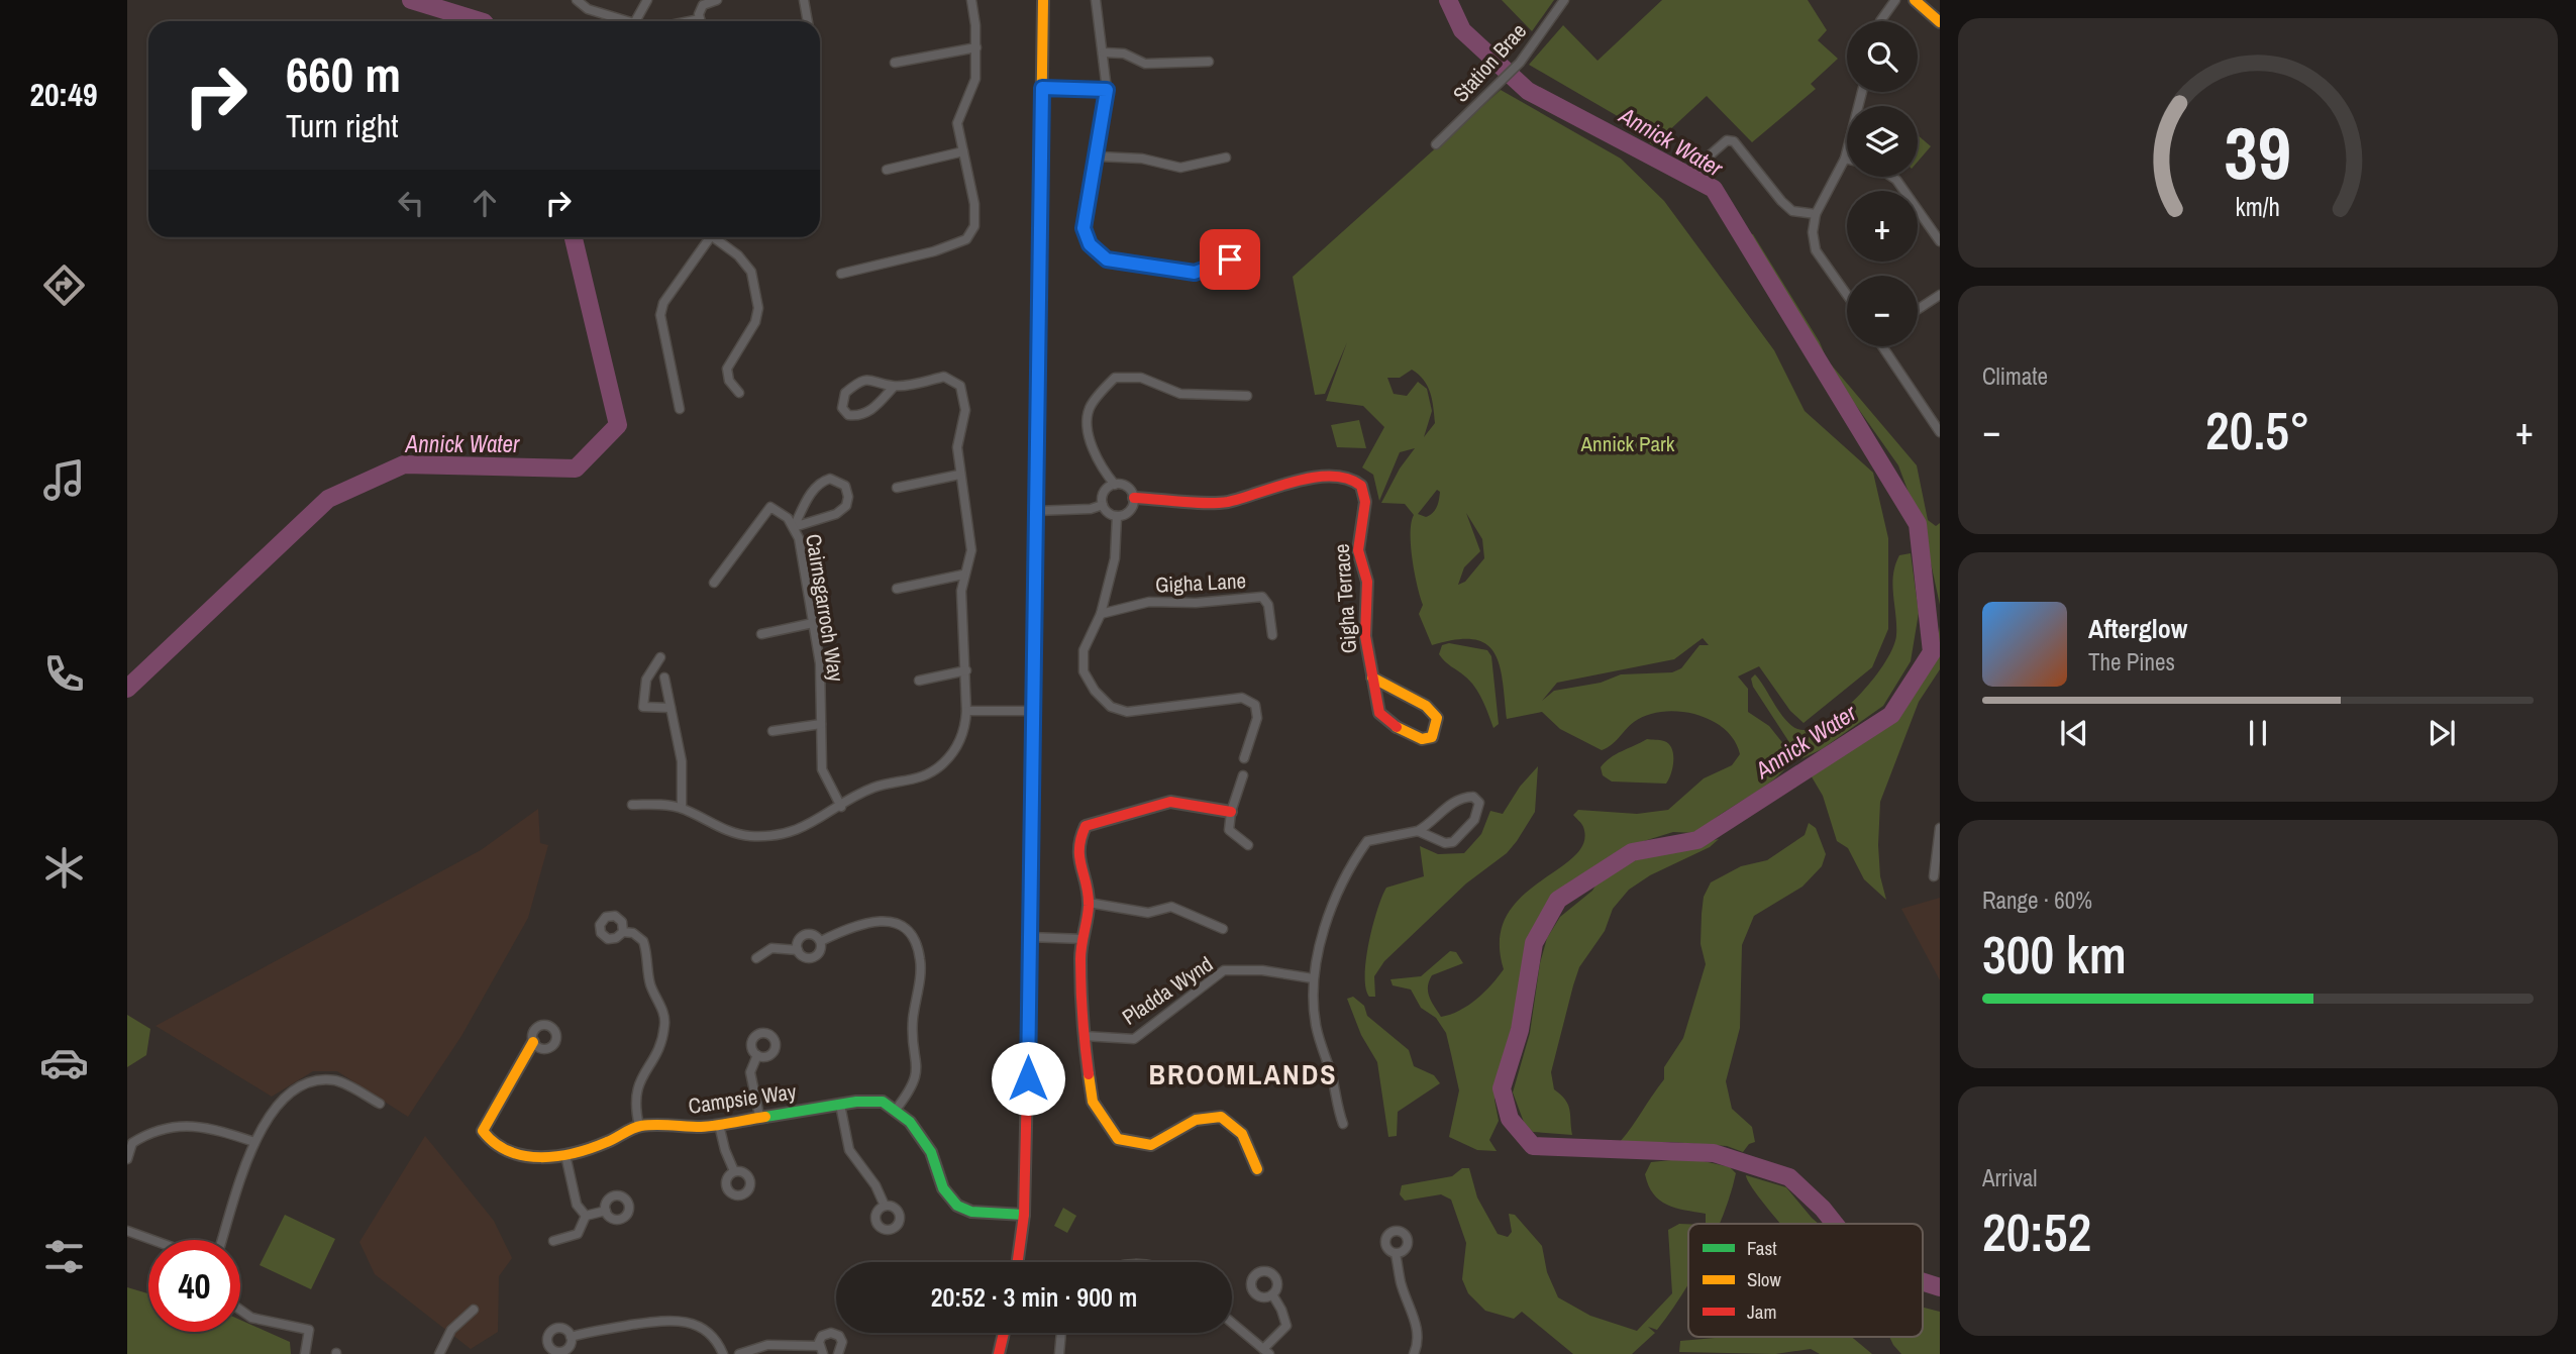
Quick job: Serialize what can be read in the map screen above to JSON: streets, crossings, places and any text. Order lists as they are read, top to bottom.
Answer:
{
  "streets": {
    "street": [
      "Station Brae",
      "Gigha Lane",
      "Gigha Terrace",
      "Cairnsgarroch Way",
      "Pladda Wynd",
      "Campsie Way"
    ]
  },
  "districts": ["BROOMLANDS"],
  "water": ["Annick Water"],
  "parks": ["Annick Park"],
  "legend": ["Fast", "Slow", "Jam"],
  "page": {
    "tabs": "20:49",
    "map_buttons": ["+", "−"],
    "turn": ["660 m", "Turn right"],
    "tile": [
      "Climate",
      ["Range · 60%", "300 km"],
      ["Arrival", "20:52"]
    ],
    "heat": ["−", "20.5°", "+"],
    "song": ["Afterglow", "The Pines"],
    "limit": "40",
    "trip": "20:52 · 3 min · 900 m",
    "gauge": ["39", "km/h"]
  }
}
